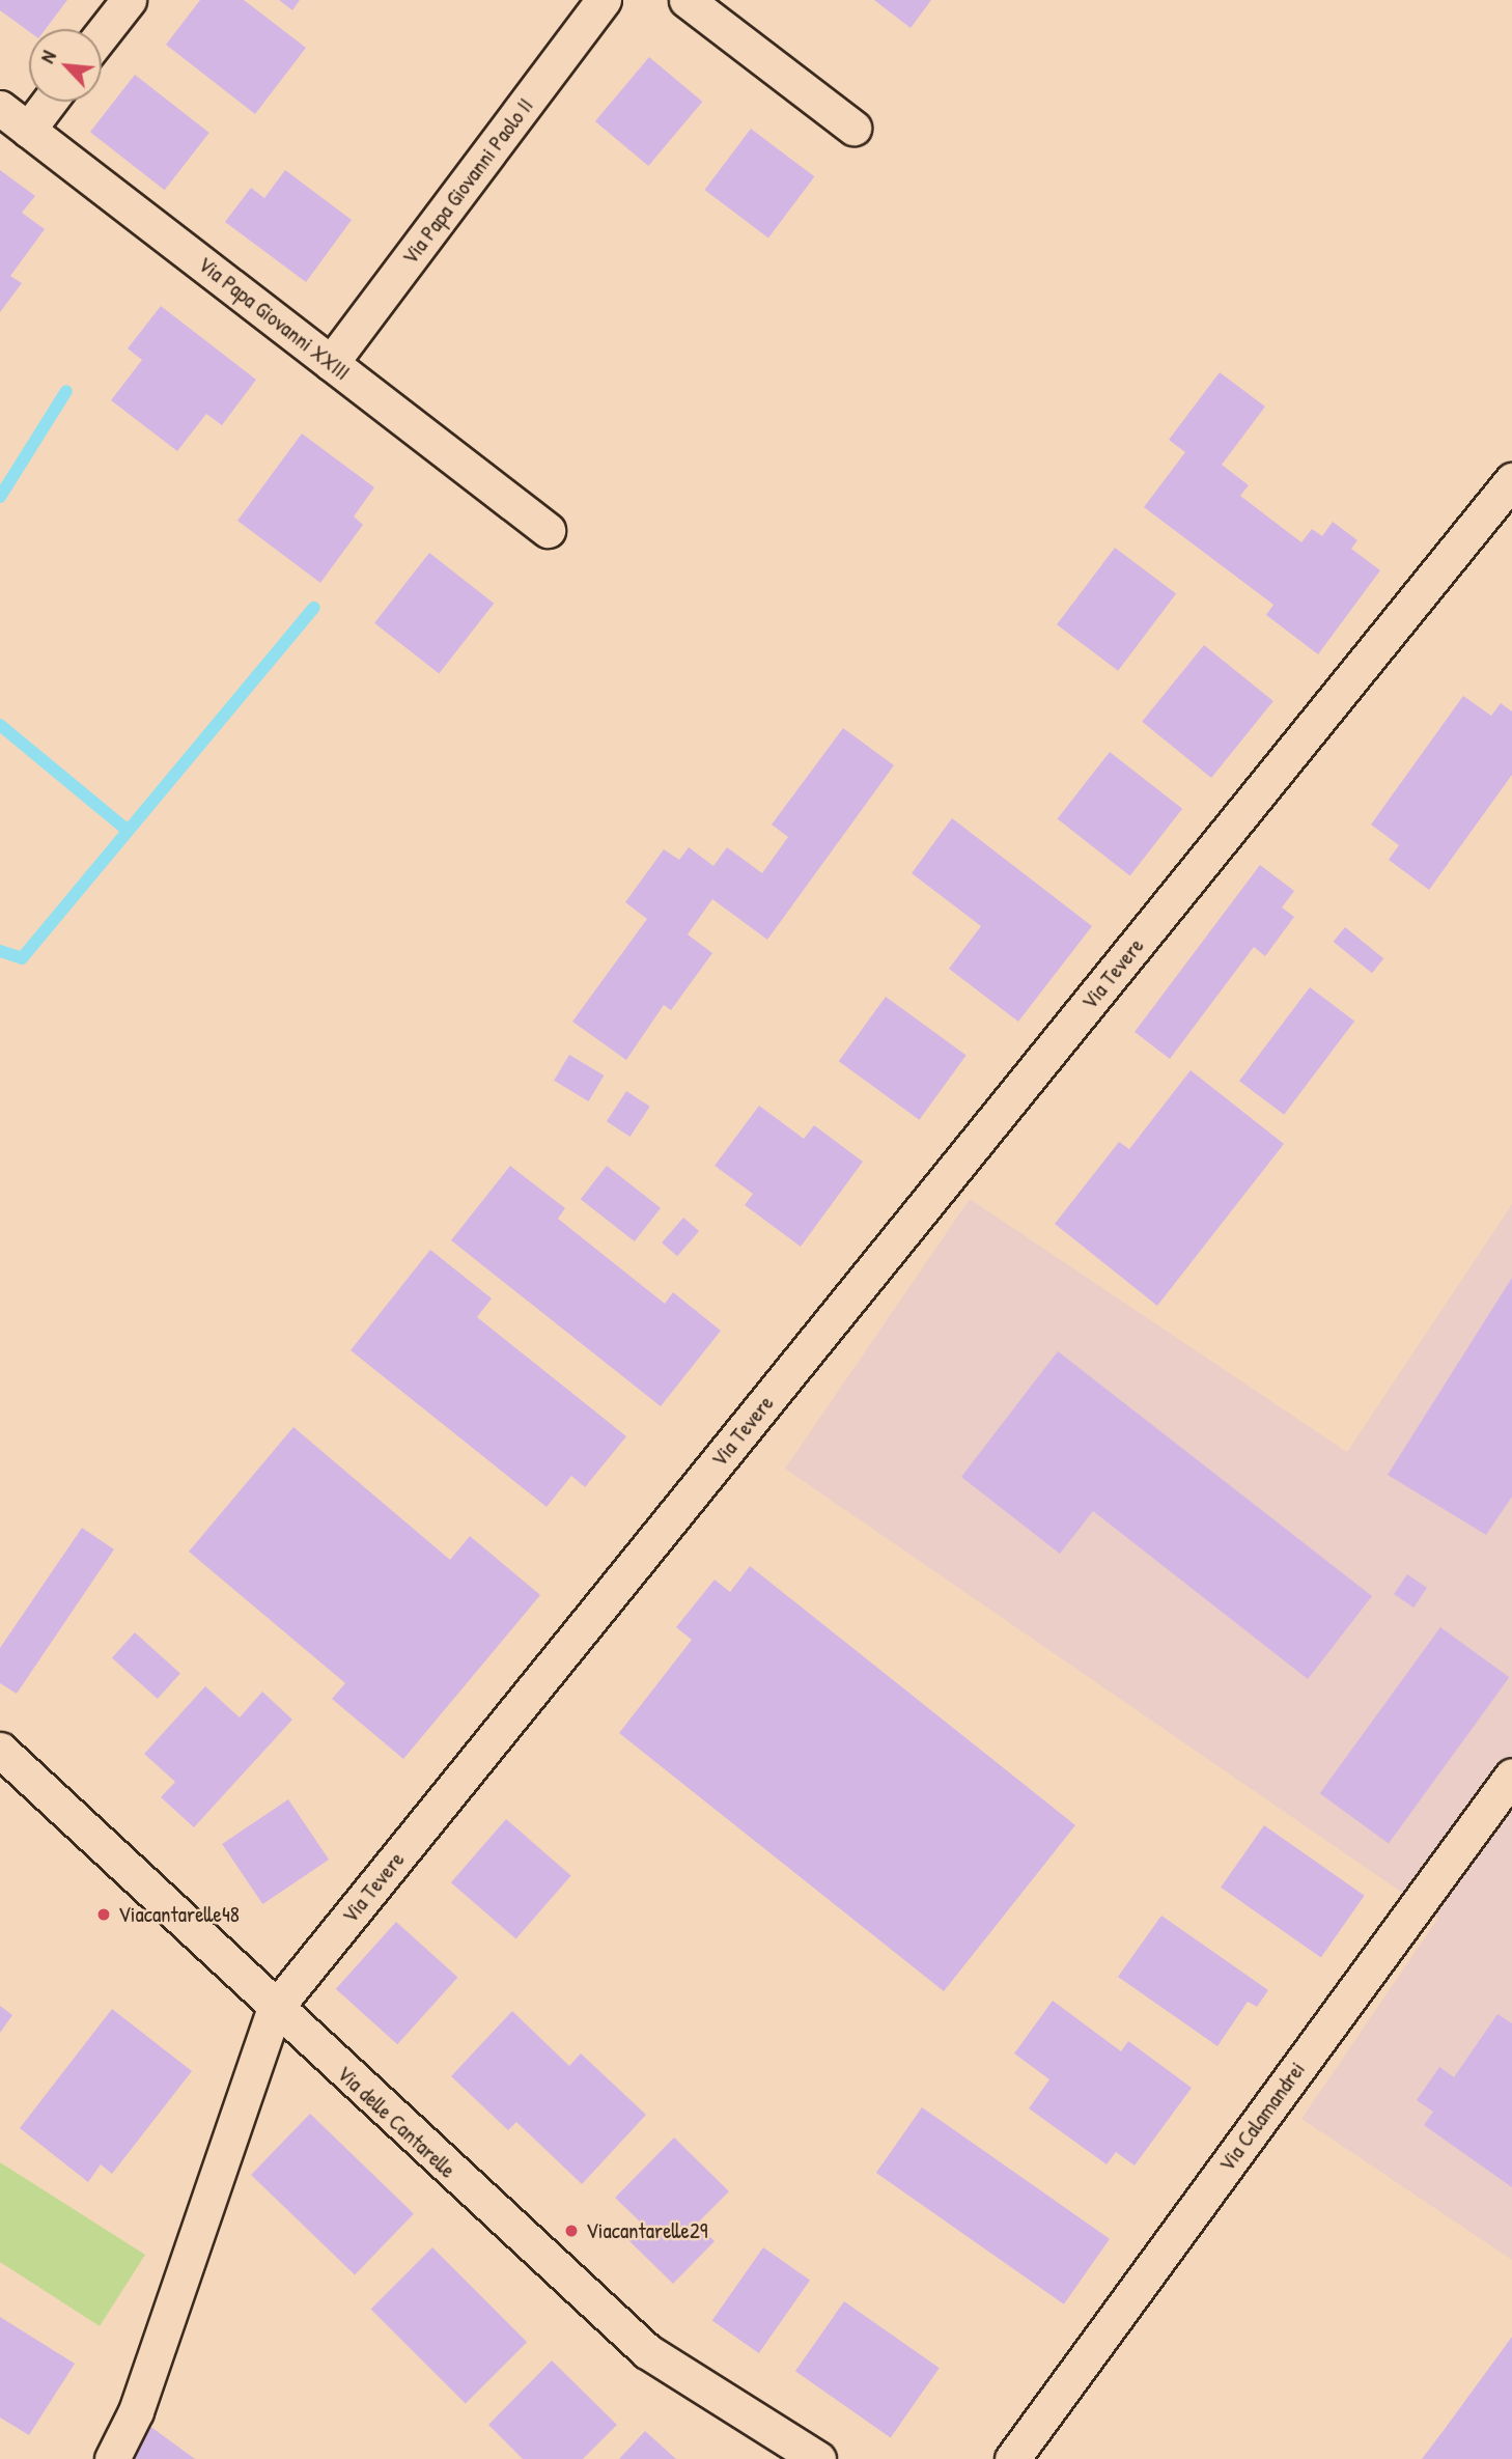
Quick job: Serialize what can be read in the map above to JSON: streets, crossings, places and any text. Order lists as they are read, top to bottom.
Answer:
{
  "streets": {
    "street": [
      "Via Papa Giovanni Paolo II",
      "Via Papa Giovanni XXIII",
      "Via Tevere",
      "Via Calamandrei",
      "Via delle Cantarelle"
    ]
  },
  "crossings": [
    ["Via Papa Giovanni Paolo II", "Via Papa Giovanni XXIII"],
    ["Via Tevere", "Via delle Cantarelle"]
  ],
  "places": ["Viacantarelle48", "Viacantarelle29"],
  "north": "top left"
}
